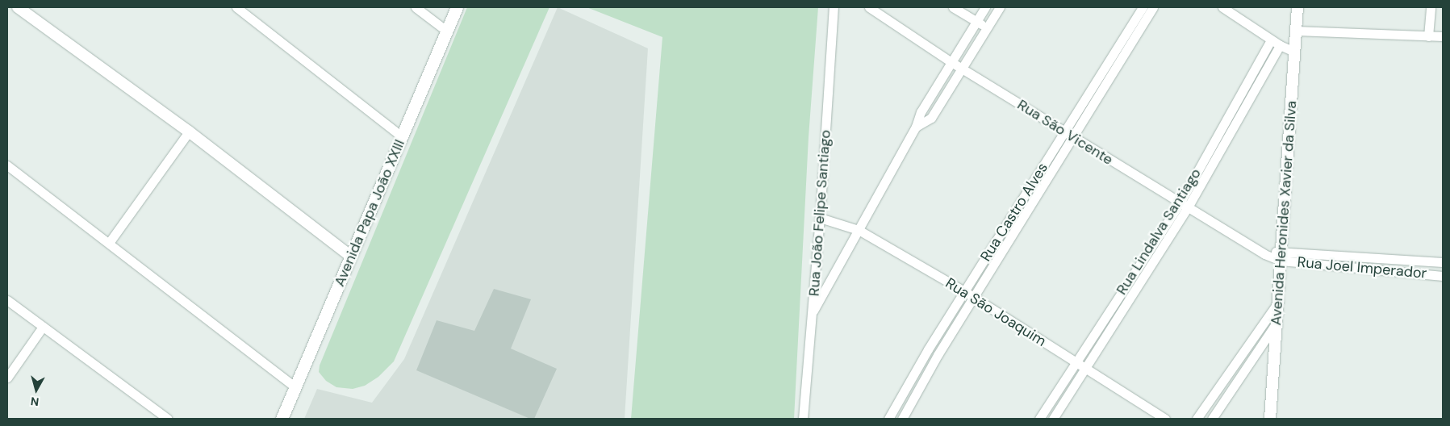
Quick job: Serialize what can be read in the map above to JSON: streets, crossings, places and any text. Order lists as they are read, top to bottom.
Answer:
{
  "streets": {
    "main road": ["Avenida Papa João XXIII"],
    "street": [
      "Rua São Vicente",
      "Rua Castro Alves",
      "Rua João Felipe Santiago",
      "Avenida Heronides Xavier da Silva",
      "Rua Lindalva Santiago",
      "Rua Joel Imperador",
      "Rua São Joaquim"
    ]
  },
  "crossings": [
    ["Rua São Vicente", "Rua Castro Alves"],
    ["Rua São Vicente", "Avenida Heronides Xavier da Silva"],
    ["Rua São Vicente", "Rua Lindalva Santiago"],
    ["Rua São Vicente", "Rua Joel Imperador"],
    ["Rua Castro Alves", "Rua São Joaquim"],
    ["Rua João Felipe Santiago", "Rua São Joaquim"],
    ["Avenida Heronides Xavier da Silva", "Rua Joel Imperador"],
    ["Rua Lindalva Santiago", "Rua São Joaquim"]
  ],
  "north": "bottom"
}
